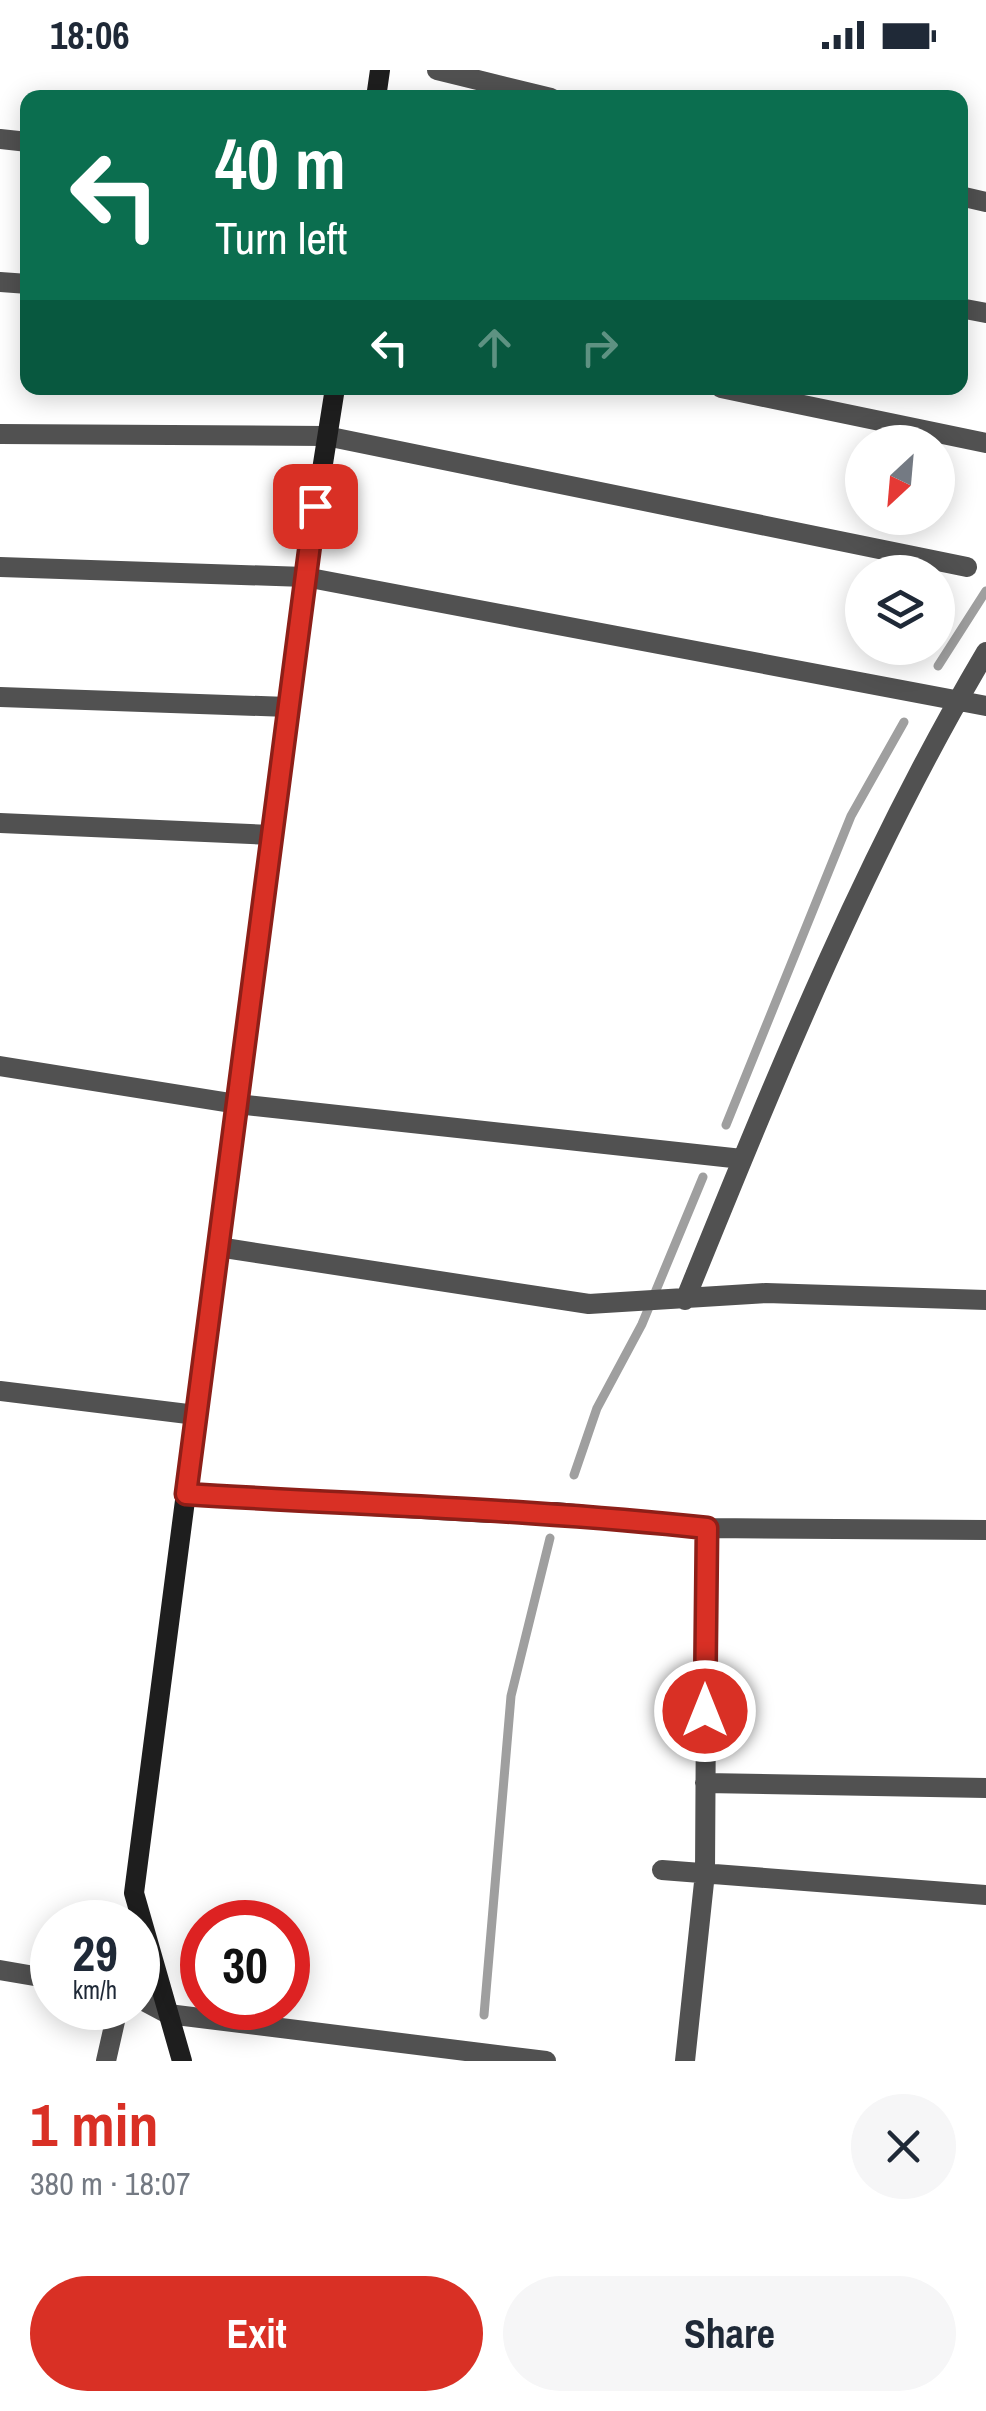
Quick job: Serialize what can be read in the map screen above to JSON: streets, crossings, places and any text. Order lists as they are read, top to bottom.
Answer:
{
  "north": "bottom left",
  "page": {
    "status": "18:06",
    "turn": ["40 m", "Turn left"],
    "speed": "29 km/h",
    "limit": "30",
    "heading": ["1 min", "380 m · 18:07"],
    "buttons": ["Exit", "Share"]
  }
}
